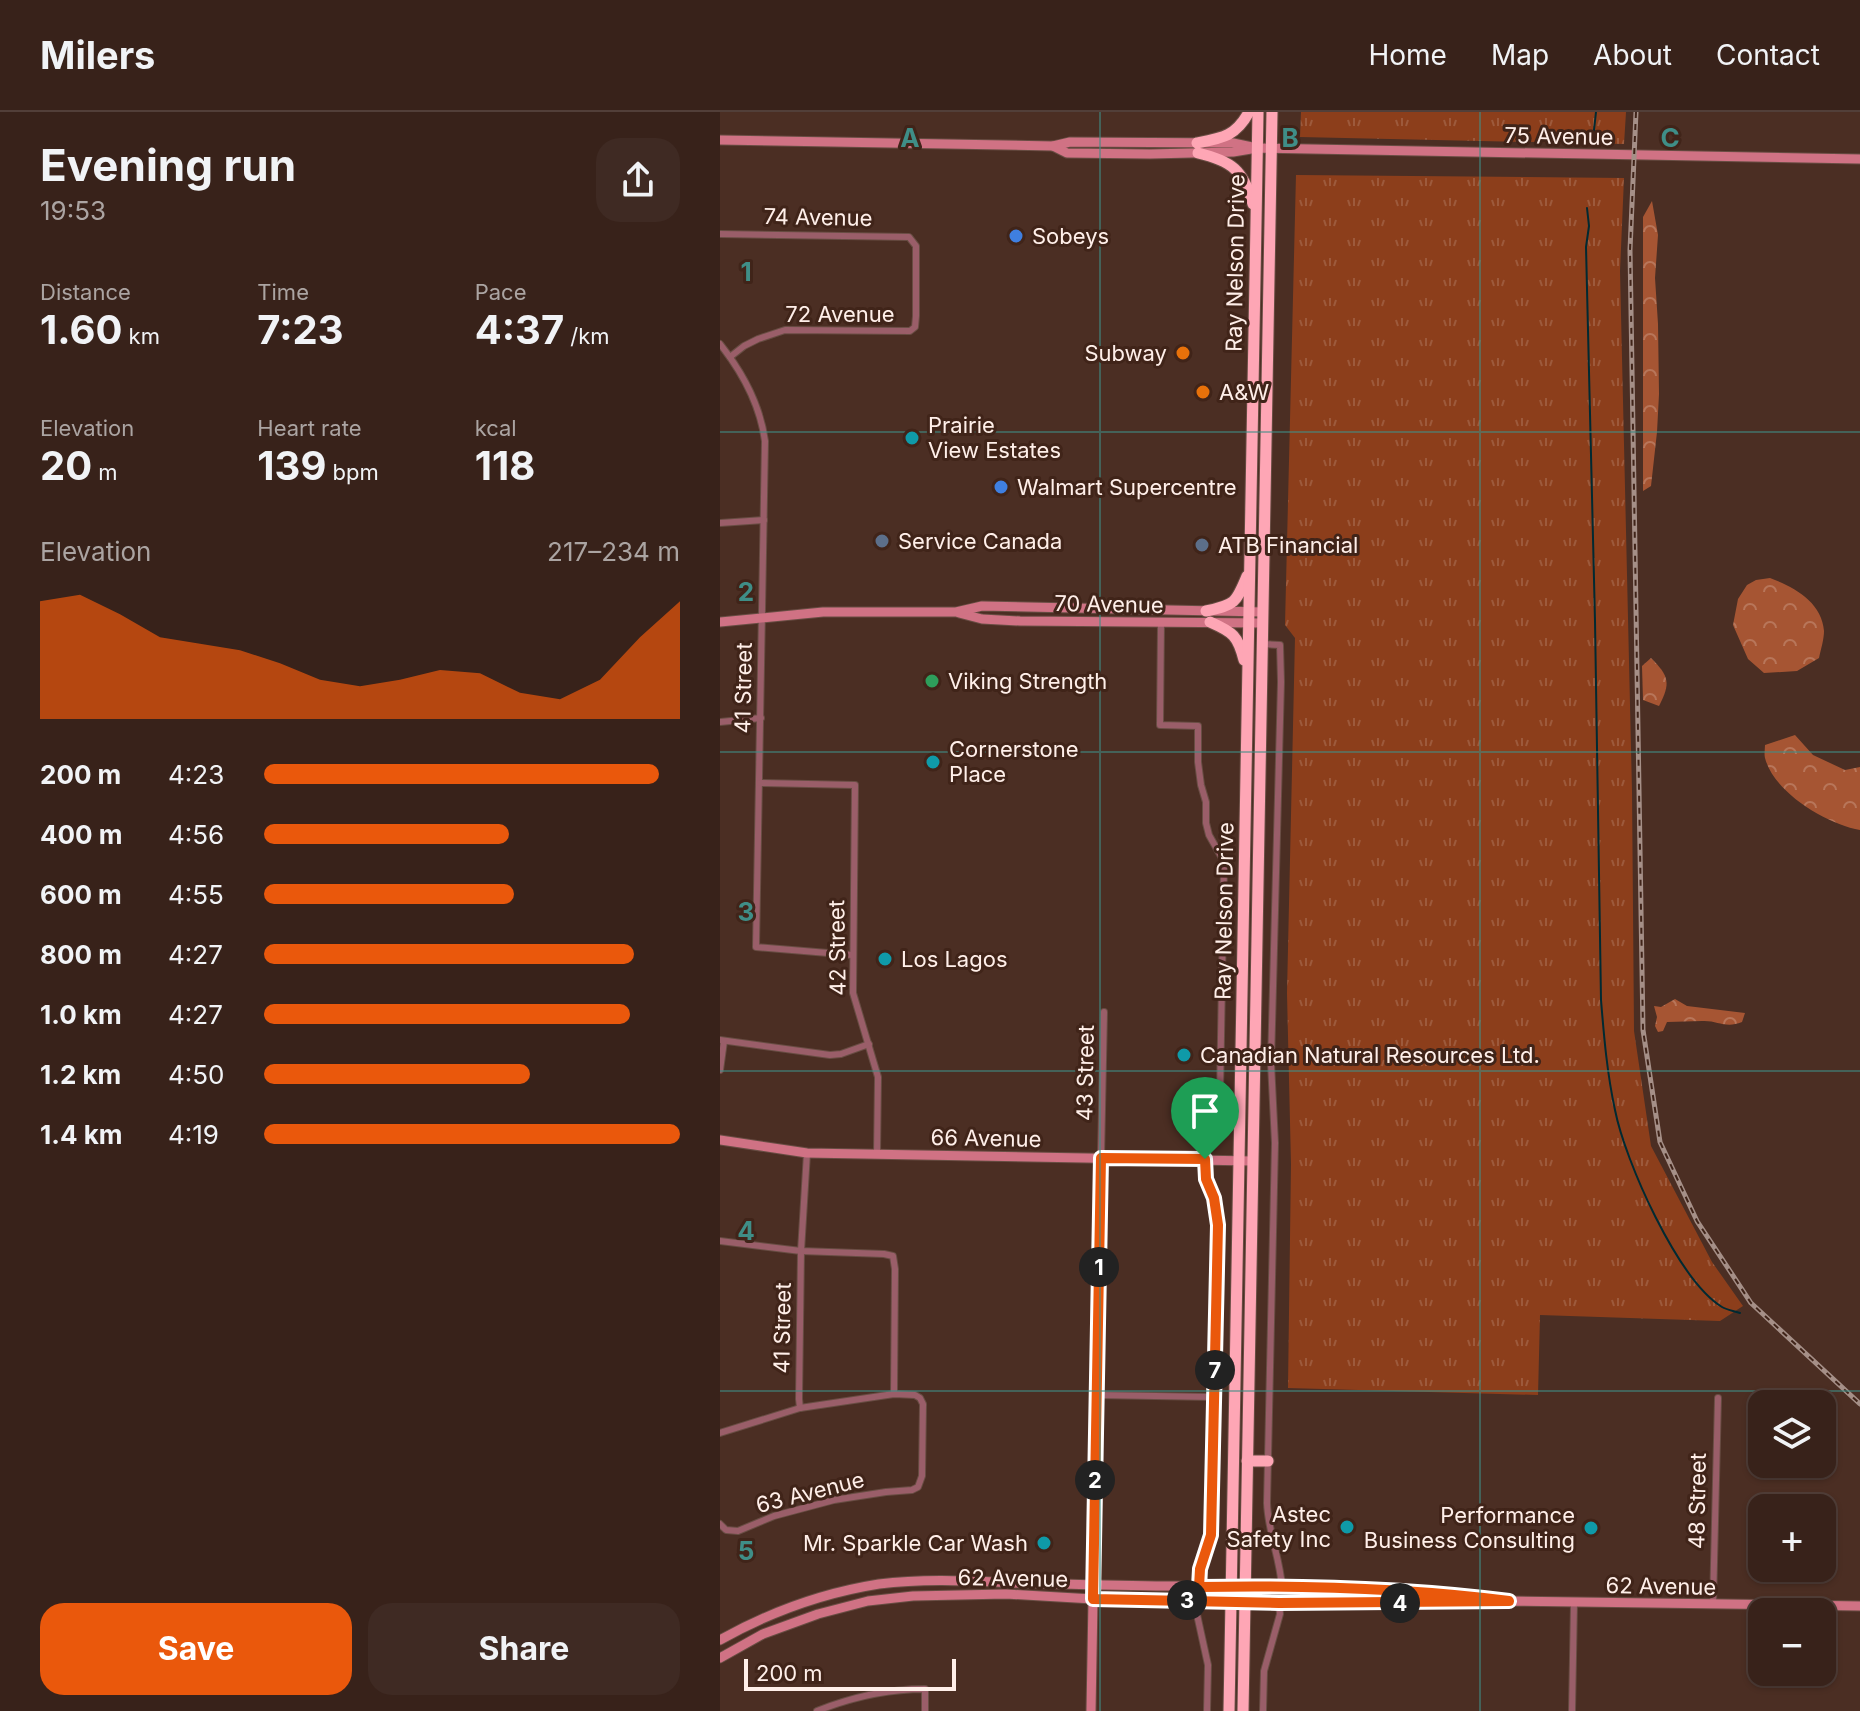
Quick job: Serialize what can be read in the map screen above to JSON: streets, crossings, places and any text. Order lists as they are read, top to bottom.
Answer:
{
  "streets": {
    "highway": ["Ray Nelson Drive"],
    "main road": [
      "75 Avenue",
      "70 Avenue",
      "43 Street",
      "66 Avenue",
      "62 Avenue"
    ],
    "street": [
      "74 Avenue",
      "72 Avenue",
      "41 Street",
      "42 Street",
      "63 Avenue",
      "48 Street"
    ]
  },
  "crossings": [
    ["75 Avenue", "Ray Nelson Drive"],
    ["74 Avenue", "72 Avenue"],
    ["Ray Nelson Drive", "70 Avenue"],
    ["Ray Nelson Drive", "66 Avenue"],
    ["Ray Nelson Drive", "62 Avenue"],
    ["72 Avenue", "41 Street"],
    ["70 Avenue", "41 Street"],
    ["41 Street", "42 Street"],
    ["41 Street", "66 Avenue"],
    ["42 Street", "66 Avenue"],
    ["43 Street", "66 Avenue"],
    ["43 Street", "62 Avenue"],
    ["48 Street", "62 Avenue"]
  ],
  "places": [
    "Sobeys",
    "Subway",
    "A&W",
    "Prairie View Estates",
    "Walmart Supercentre",
    "Service Canada",
    "ATB Financial",
    "Viking Strength",
    "Cornerstone Place",
    "Los Lagos",
    "Canadian Natural Resources Ltd.",
    "Astec Safety Inc",
    "Performance Business Consulting",
    "Mr. Sparkle Car Wash"
  ],
  "scale_bar": "200 m",
  "page": {
    "header": "Milers",
    "nav": [
      "Home",
      "Map",
      "About",
      "Contact"
    ],
    "heading": ["Evening run", "19:53"],
    "stats": [
      ["Distance", "1.60 km"],
      ["Time", "7:23"],
      ["Pace", "4:37 /km"],
      ["Elevation", "20 m"],
      ["Heart rate", "139 bpm"],
      ["kcal", "118"]
    ],
    "chart": ["Elevation", "217–234 m"],
    "list": [
      {
        "name": "200 m",
        "note": "4:23"
      },
      {
        "name": "400 m",
        "note": "4:56"
      },
      {
        "name": "600 m",
        "note": "4:55"
      },
      {
        "name": "800 m",
        "note": "4:27"
      },
      {
        "name": "1.0 km",
        "note": "4:27"
      },
      {
        "name": "1.2 km",
        "note": "4:50"
      },
      {
        "name": "1.4 km",
        "note": "4:19"
      }
    ],
    "pins": [
      "1",
      "7",
      "2",
      "3",
      "4"
    ],
    "map_buttons": ["+", "−"],
    "buttons": ["Save", "Share"],
    "scale": "200 m"
  },
  "grid": {
    "columns": ["A", "B", "C"],
    "rows": [
      "1",
      "2",
      "3",
      "4",
      "5"
    ]
  }
}
